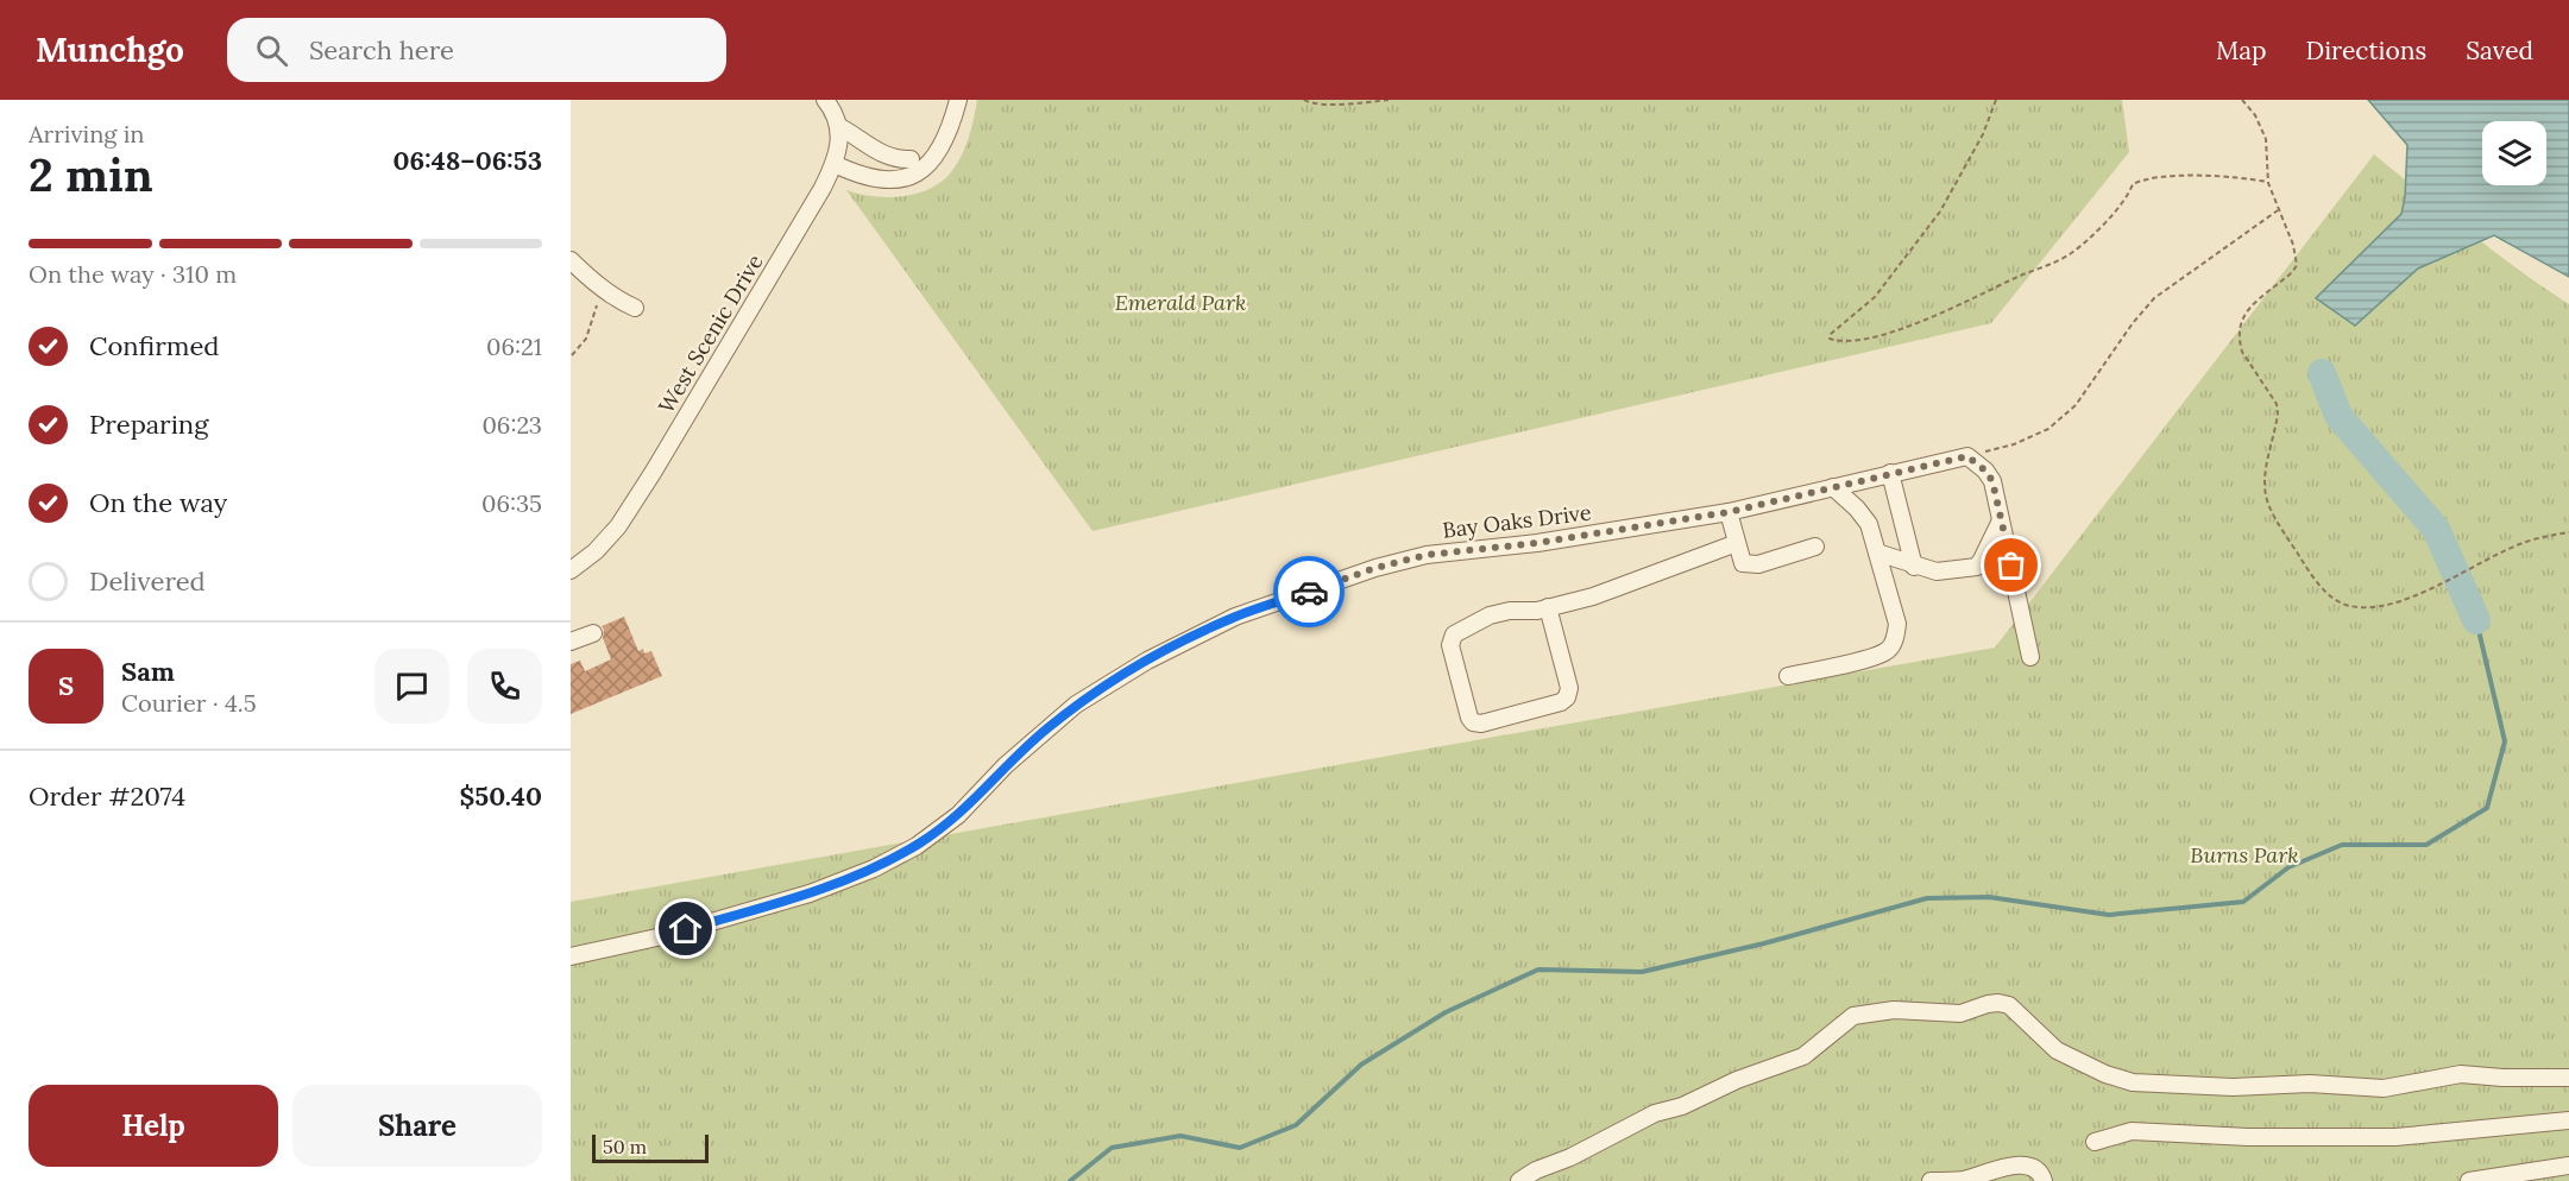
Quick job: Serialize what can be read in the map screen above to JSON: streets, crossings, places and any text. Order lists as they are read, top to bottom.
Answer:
{
  "streets": {
    "street": ["West Scenic Drive", "Bay Oaks Drive"]
  },
  "parks": ["Emerald Park", "Burns Park"],
  "scale_bar": "50 m",
  "page": {
    "header": "Munchgo",
    "search": "Search here",
    "nav": ["Map", "Directions", "Saved"],
    "heading": ["2 min", "Arriving in", "06:48–06:53"],
    "panel": [
      "Sam",
      "Courier · 4.5",
      "Order #2074",
      "$50.40"
    ],
    "bar": "On the way · 310 m",
    "list": [
      ["Confirmed", "06:21"],
      ["Preparing", "06:23"],
      ["On the way", "06:35"],
      "Delivered"
    ],
    "round": "S",
    "buttons": ["Help", "Share"],
    "scale": "50 m"
  }
}
